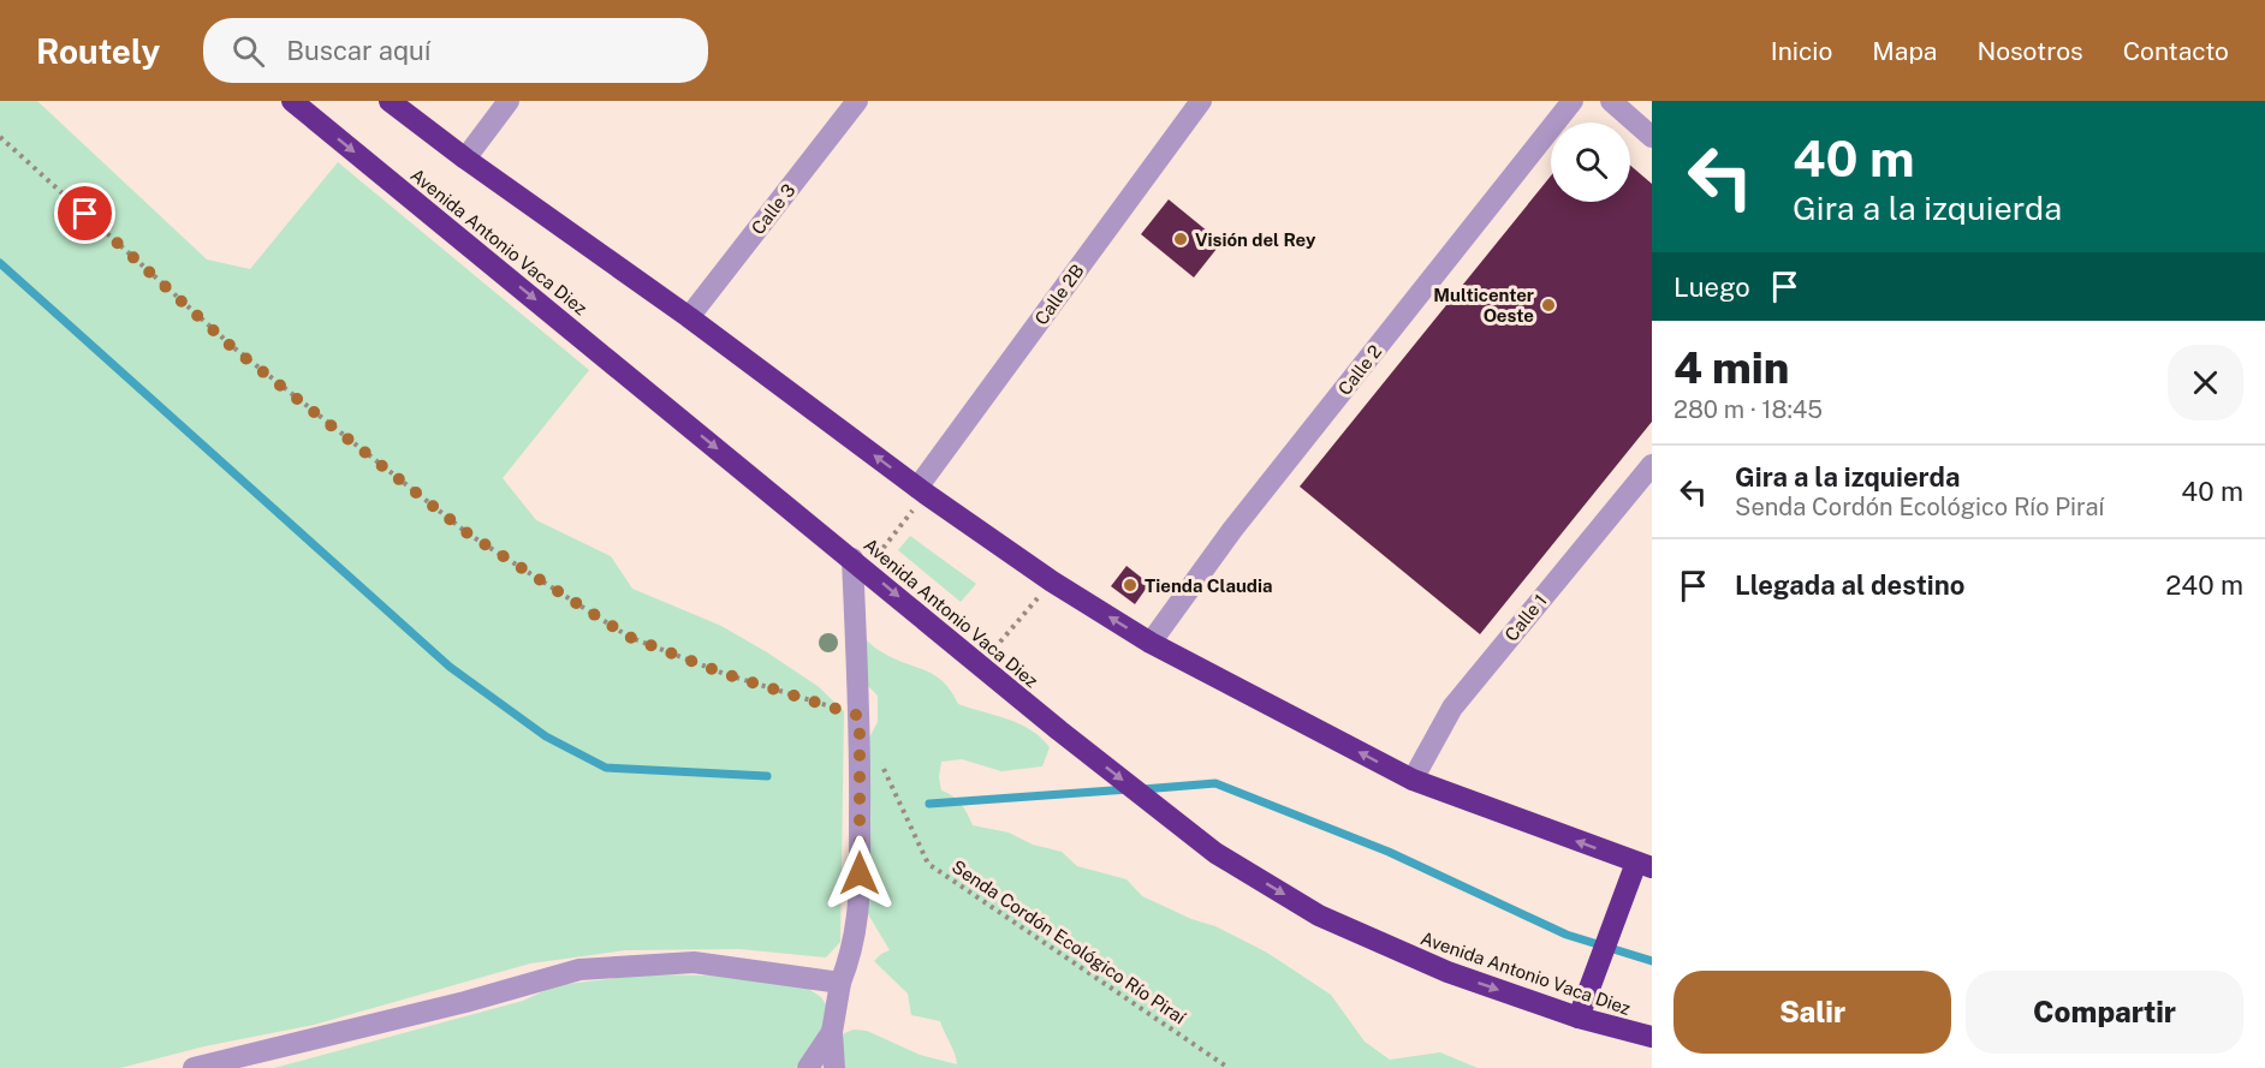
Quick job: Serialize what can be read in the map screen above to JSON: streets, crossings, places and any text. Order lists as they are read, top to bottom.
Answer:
{
  "streets": {
    "highway": ["Avenida Antonio Vaca Diez"],
    "street": [
      "Calle 3",
      "Calle 2B",
      "Calle 2",
      "Calle 1"
    ],
    "path": ["Senda Cordón Ecológico Río Piraí"]
  },
  "places": ["Visión del Rey", "Multicenter Oeste", "Tienda Claudia"],
  "page": {
    "header": "Routely",
    "search": "Buscar aquí",
    "nav": [
      "Inicio",
      "Mapa",
      "Nosotros",
      "Contacto"
    ],
    "turn": ["40 m", "Gira a la izquierda"],
    "then": "Luego",
    "heading": ["4 min", "280 m · 18:45"],
    "list": [
      {
        "name": "Gira a la izquierda",
        "note": "Senda Cordón Ecológico Río Piraí",
        "value": "40 m"
      },
      {
        "name": "Llegada al destino",
        "value": "240 m"
      }
    ],
    "buttons": ["Salir", "Compartir"]
  }
}
